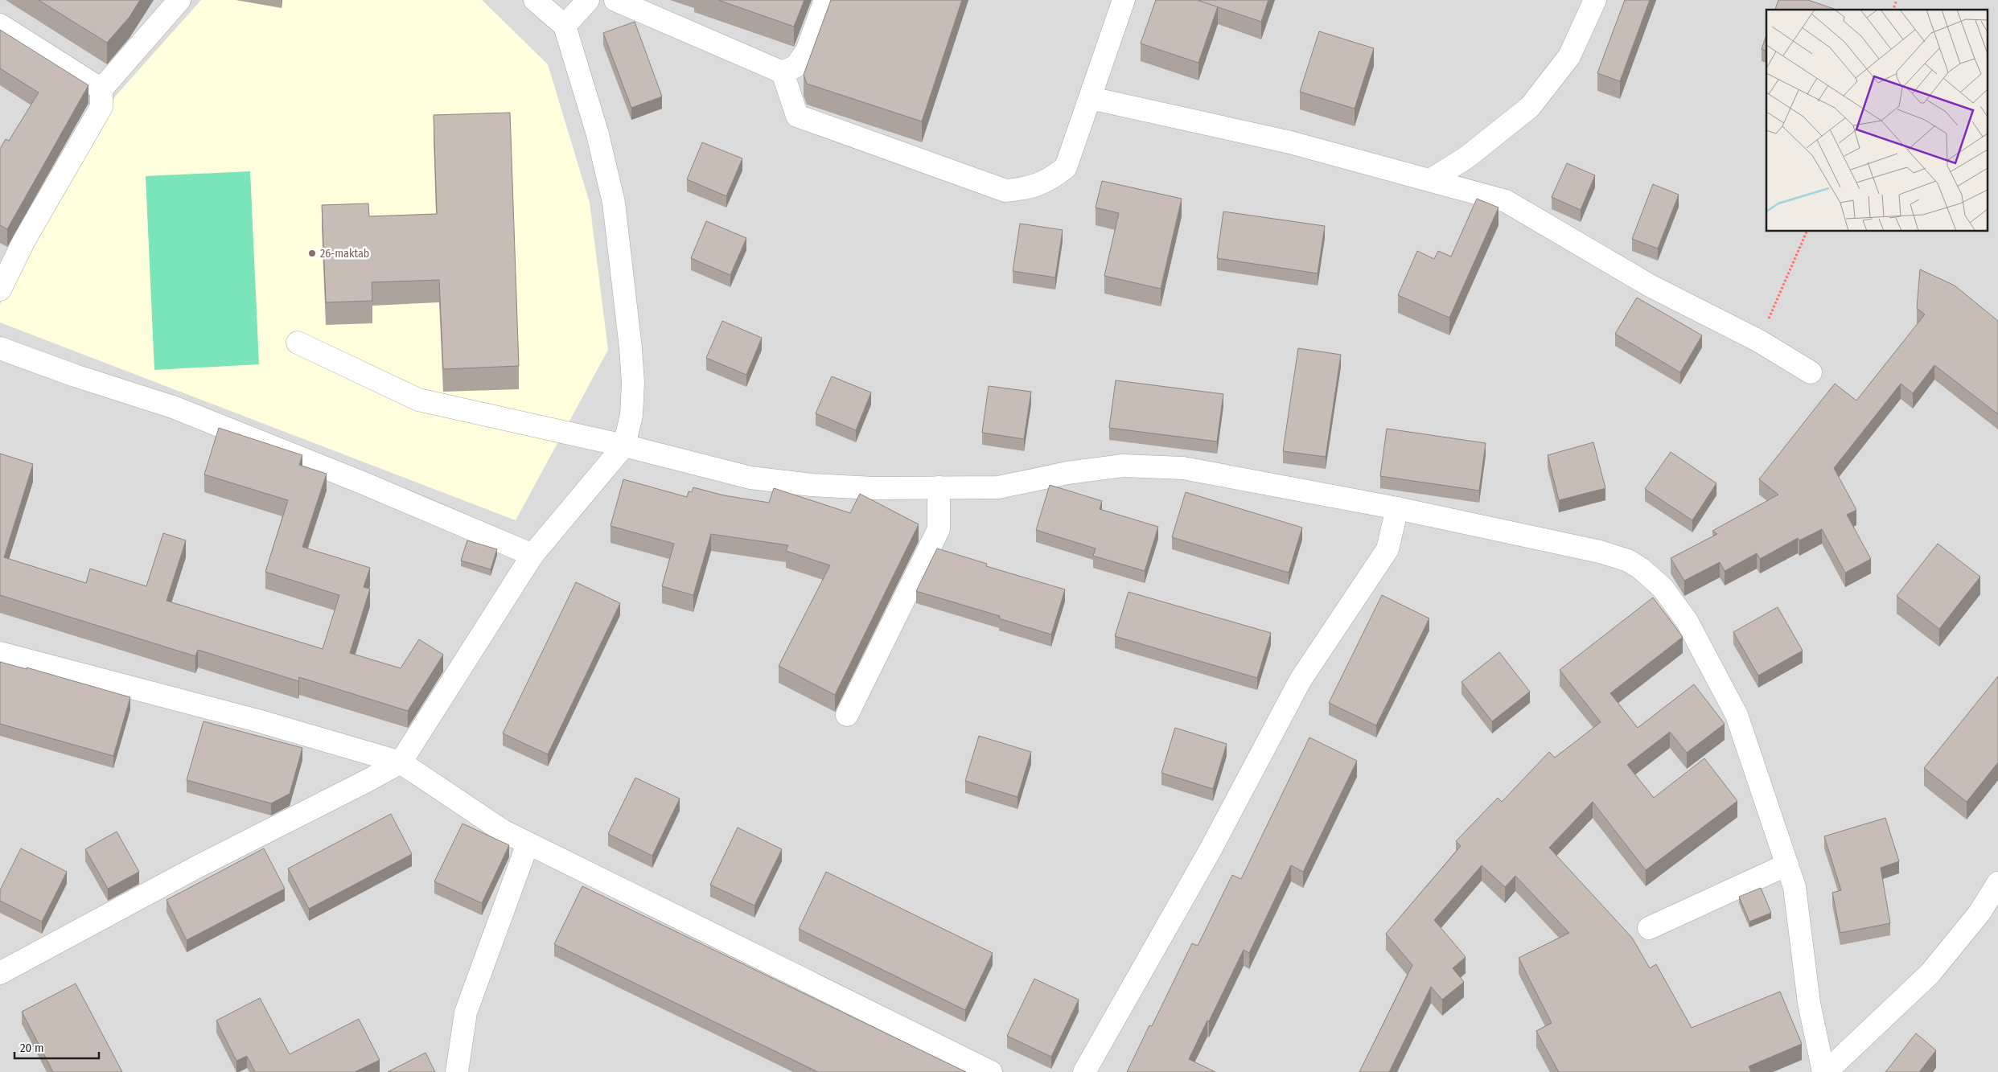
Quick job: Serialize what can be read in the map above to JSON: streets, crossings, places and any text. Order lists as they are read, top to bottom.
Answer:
{
  "places": ["26-maktab"],
  "scale_bar": "20 m"
}
